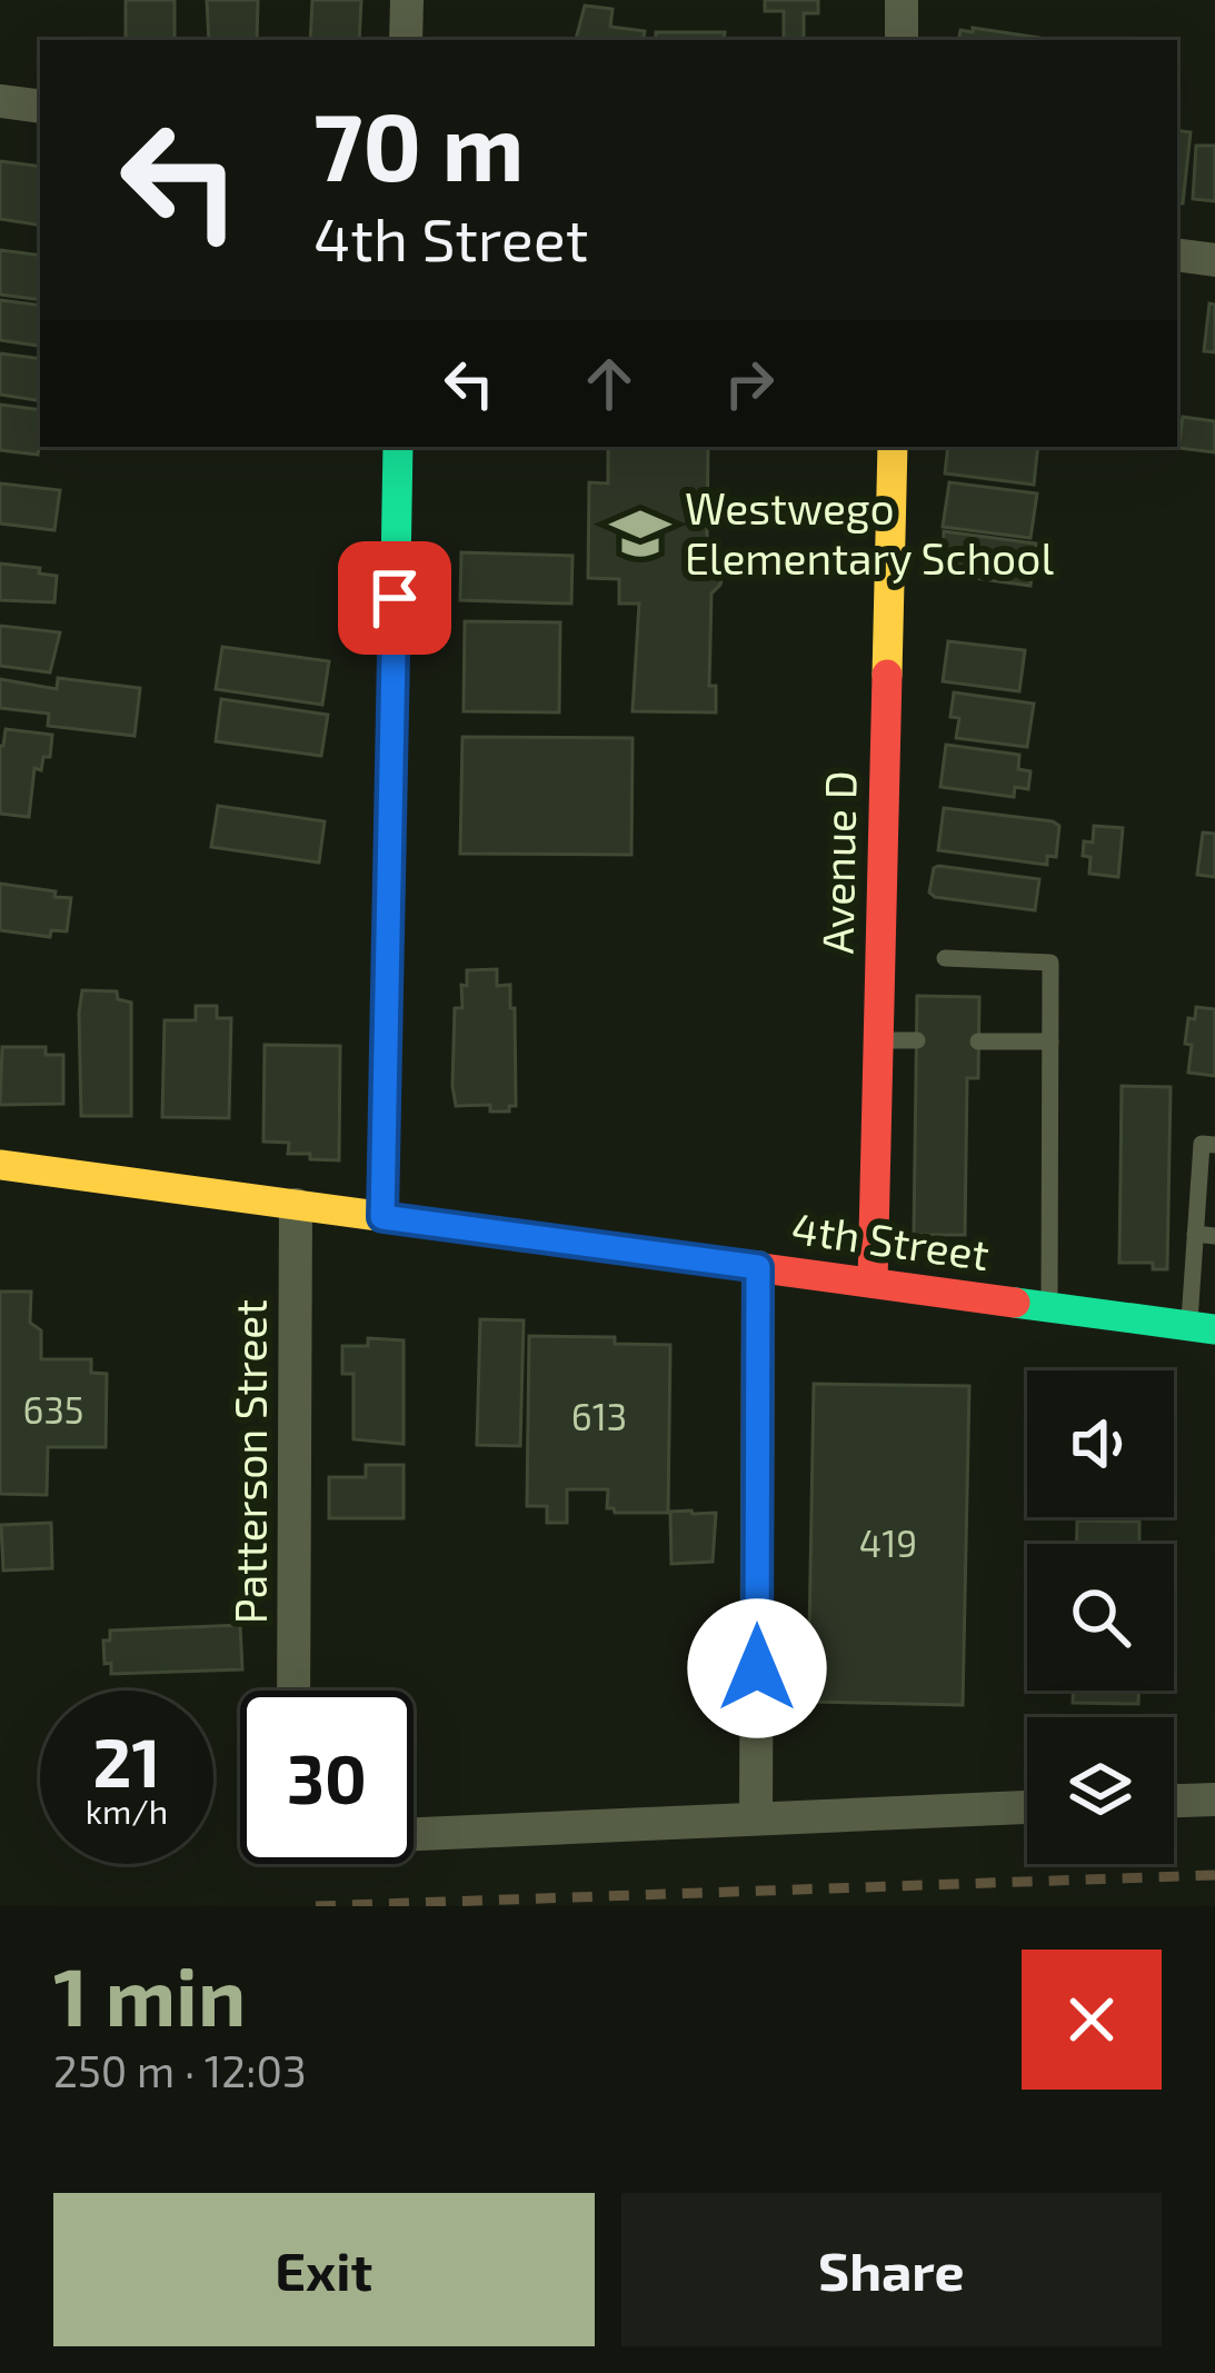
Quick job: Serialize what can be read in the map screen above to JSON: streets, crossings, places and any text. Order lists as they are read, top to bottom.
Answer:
{
  "streets": {
    "street": ["Avenue D", "4th Street", "Patterson Street"]
  },
  "crossings": [
    ["Avenue D", "4th Street"],
    ["4th Street", "Patterson Street"]
  ],
  "places": {
    "school or university": ["Westwego Elementary School"]
  },
  "house_numbers": ["635", "613", "419"],
  "page": {
    "turn": ["70 m", "4th Street"],
    "speed": "21 km/h",
    "limit": "30",
    "heading": ["1 min", "250 m · 12:03"],
    "buttons": ["Exit", "Share"]
  }
}
